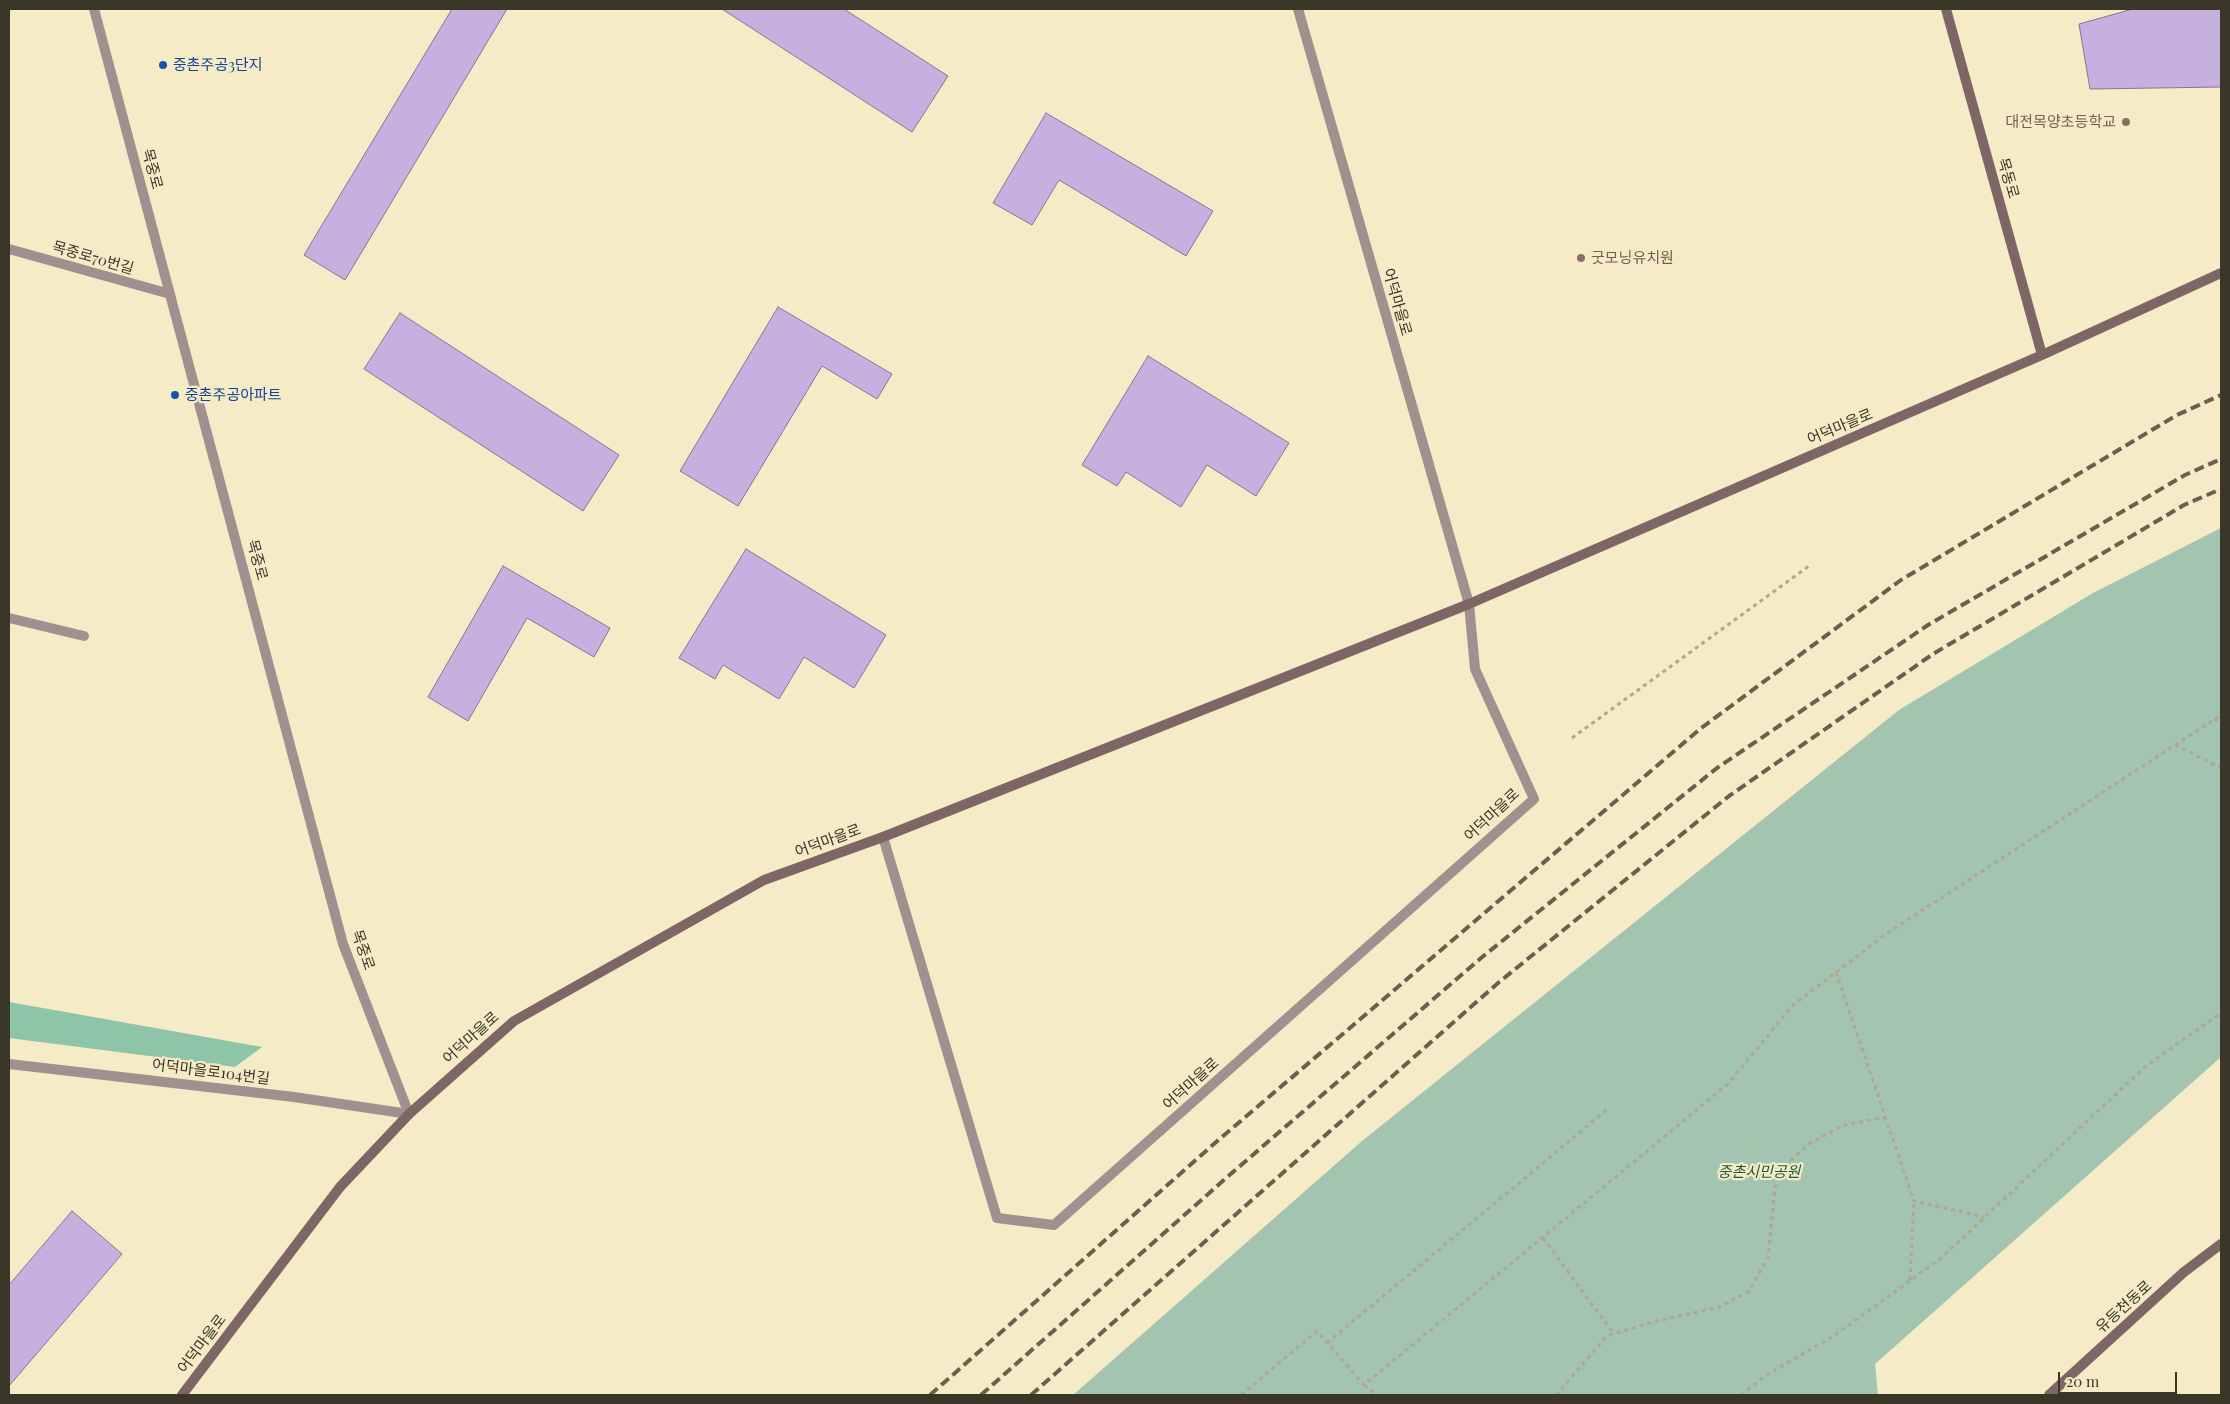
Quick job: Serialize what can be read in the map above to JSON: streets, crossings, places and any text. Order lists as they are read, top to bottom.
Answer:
{
  "streets": {
    "main road": ["목동로", "어덕마을로", "유등천동로"],
    "street": ["목중로", "목중로70번길", "어덕마을로104번길"]
  },
  "crossings": [
    ["목중로", "목중로70번길"],
    ["목중로", "어덕마을로"],
    ["목중로", "어덕마을로104번길"],
    ["목동로", "어덕마을로"],
    ["어덕마을로", "어덕마을로104번길"]
  ],
  "parks": ["중촌시민공원"],
  "places": [
    "중촌주공3단지",
    "대전목양초등학교",
    "굿모닝유치원",
    "중촌주공아파트"
  ],
  "scale_bar": "20 m"
}
